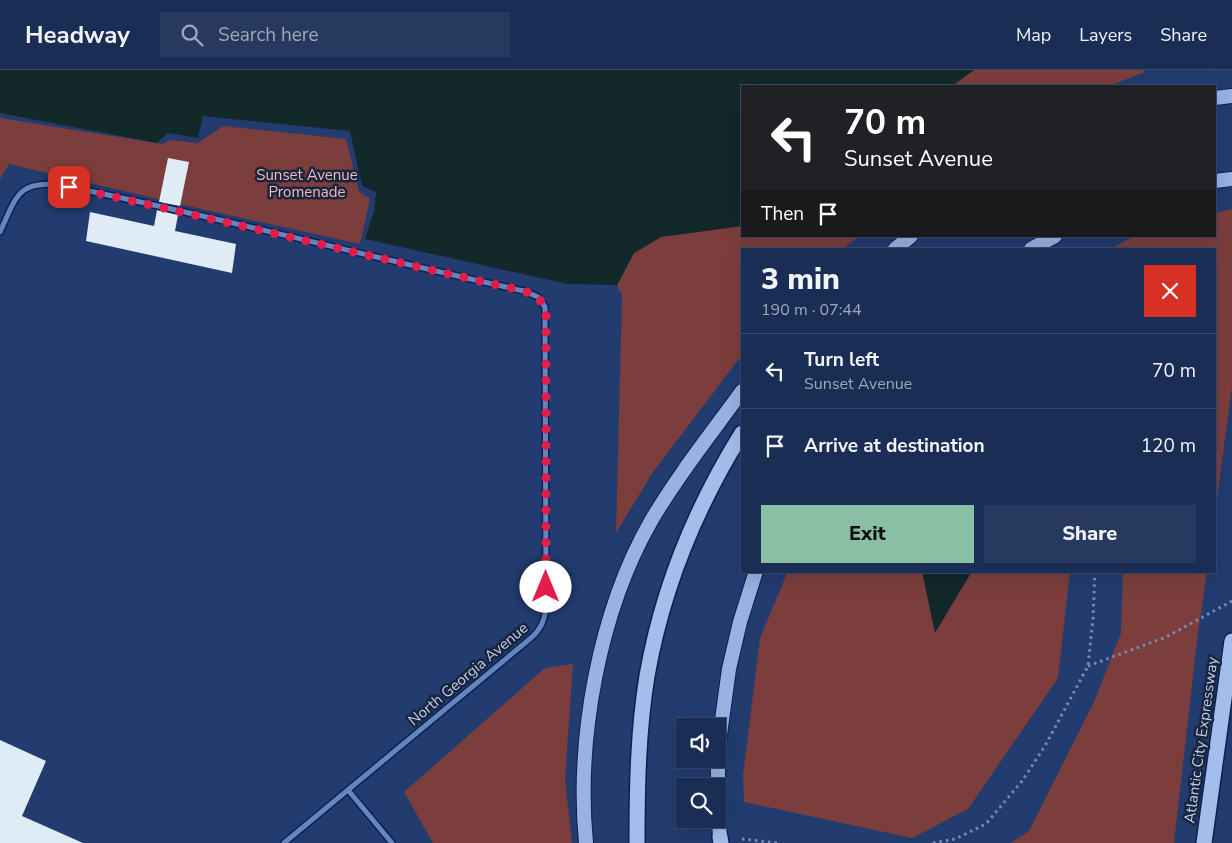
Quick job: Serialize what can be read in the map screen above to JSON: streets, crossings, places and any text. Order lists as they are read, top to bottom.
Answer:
{
  "streets": {
    "highway": ["Atlantic City Expressway"],
    "street": ["North Georgia Avenue"]
  },
  "parks": ["Sunset Avenue Promenade"],
  "page": {
    "header": "Headway",
    "search": "Search here",
    "nav": ["Map", "Layers", "Share"],
    "turn": ["70 m", "Sunset Avenue"],
    "then": "Then",
    "heading": ["3 min", "190 m · 07:44"],
    "list": [
      {
        "name": "Turn left",
        "note": "Sunset Avenue",
        "value": "70 m"
      },
      {
        "name": "Arrive at destination",
        "value": "120 m"
      }
    ],
    "buttons": ["Exit", "Share"]
  }
}
